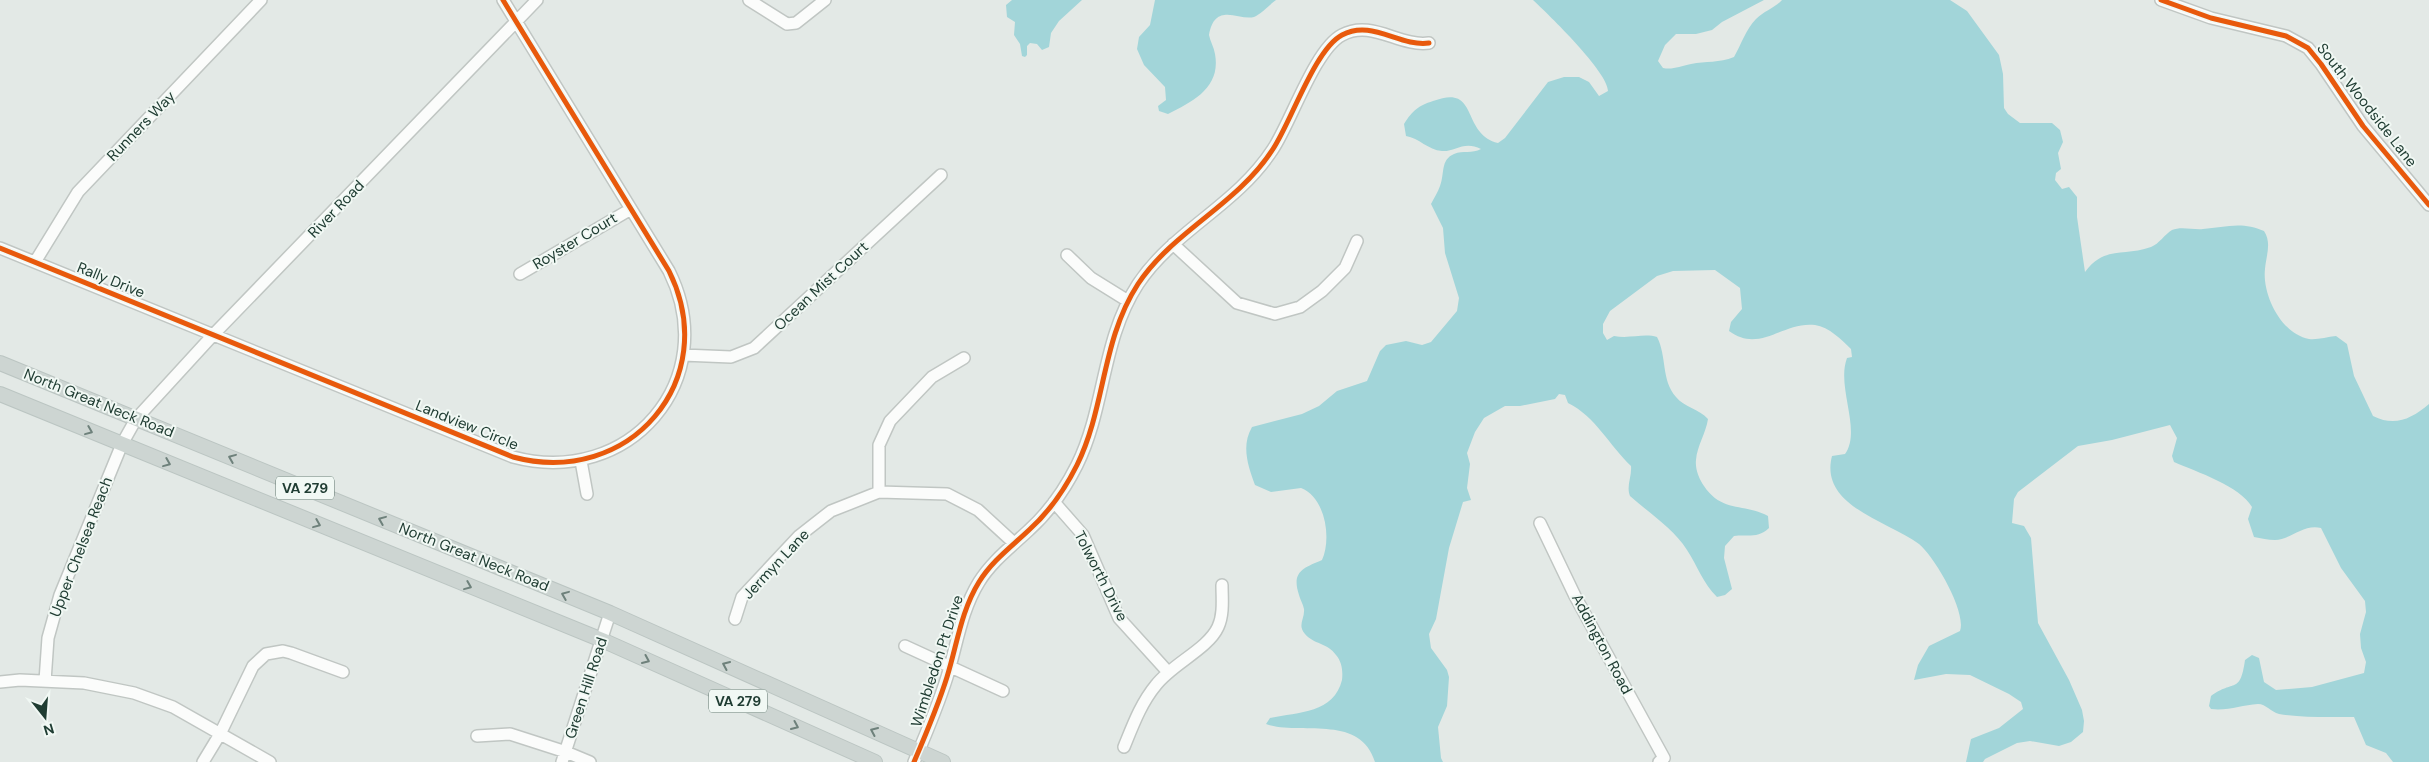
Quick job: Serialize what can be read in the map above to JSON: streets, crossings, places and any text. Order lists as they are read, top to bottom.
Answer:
{
  "streets": {
    "main road": ["North Great Neck Road", "VA 279"],
    "street": [
      "South Woodside Lane",
      "Runners Way",
      "River Road",
      "Royster Court",
      "Rally Drive",
      "Ocean Mist Court",
      "Landview Circle",
      "Upper Chelsea Reach",
      "Jermyn Lane",
      "Tolworth Drive",
      "Addington Road",
      "Wimbledon Pt Drive",
      "Green Hill Road"
    ]
  },
  "crossings": [
    ["Runners Way", "Rally Drive"],
    ["River Road", "Rally Drive"],
    ["River Road", "North Great Neck Road"],
    ["River Road", "Landview Circle"],
    ["River Road", "Upper Chelsea Reach"],
    ["Royster Court", "Landview Circle"],
    ["Rally Drive", "Landview Circle"],
    ["Ocean Mist Court", "Landview Circle"],
    ["North Great Neck Road", "Upper Chelsea Reach"],
    ["North Great Neck Road", "Wimbledon Pt Drive"],
    ["North Great Neck Road", "Green Hill Road"],
    ["Jermyn Lane", "Wimbledon Pt Drive"],
    ["Tolworth Drive", "Wimbledon Pt Drive"]
  ],
  "north": "bottom"
}
